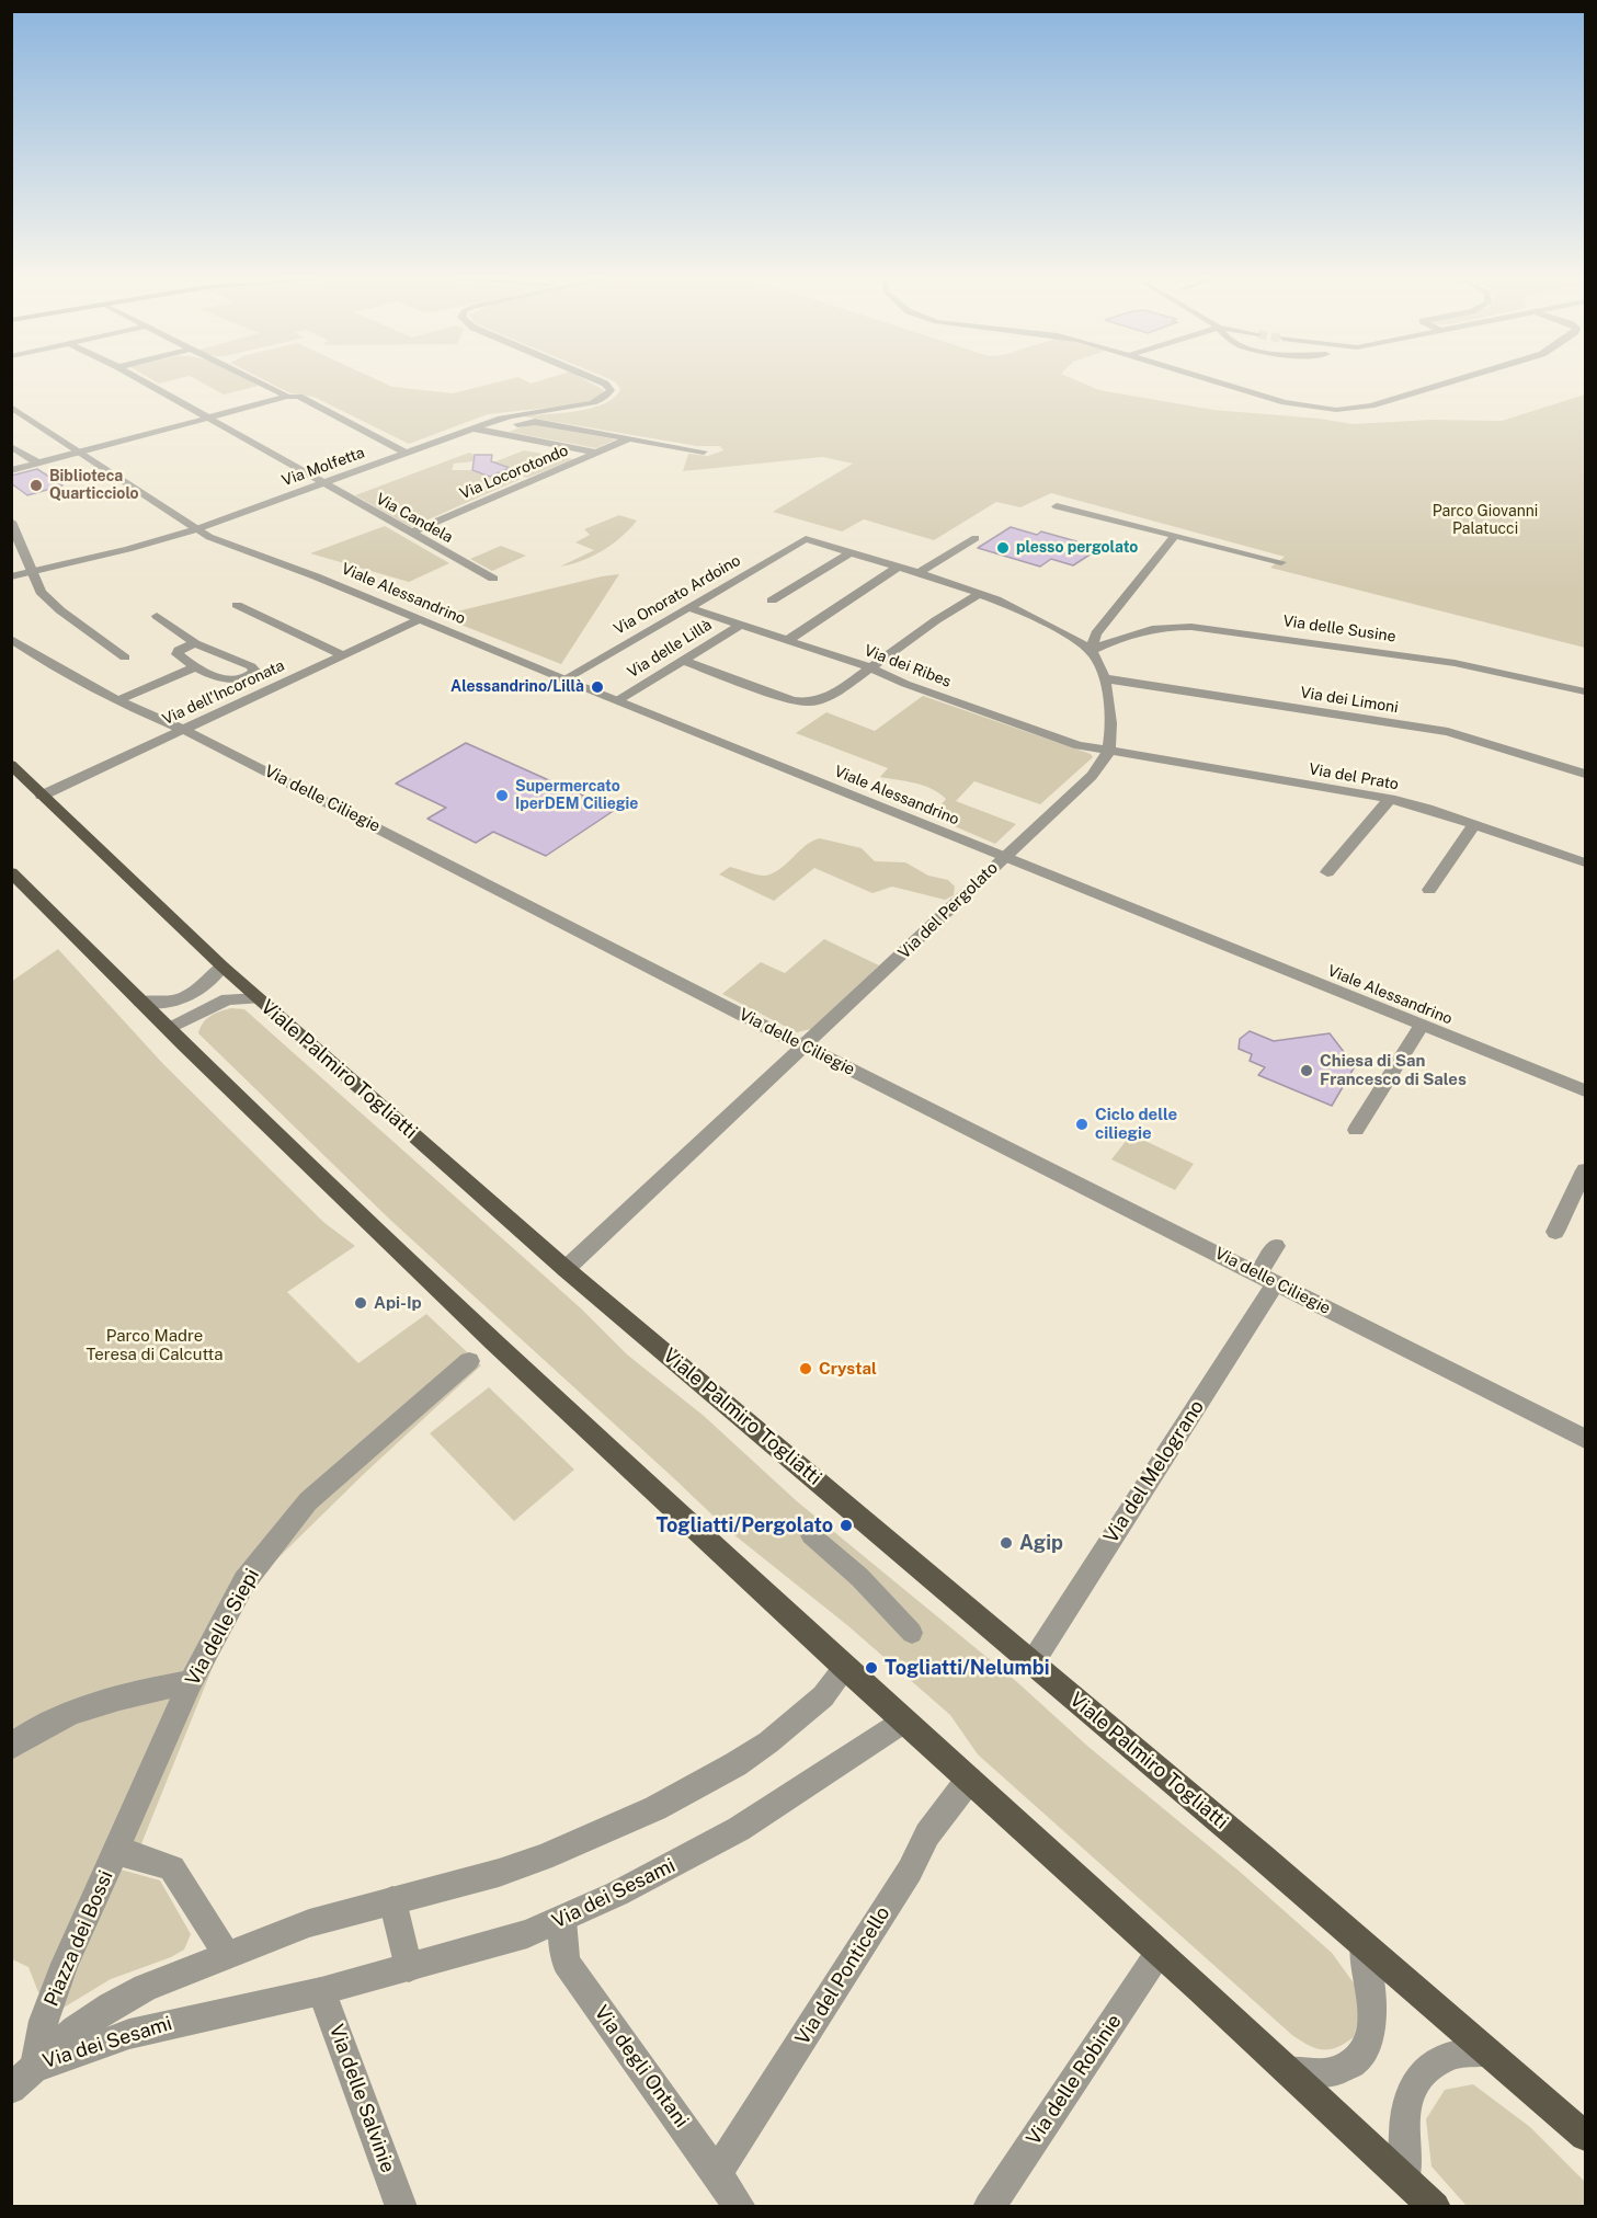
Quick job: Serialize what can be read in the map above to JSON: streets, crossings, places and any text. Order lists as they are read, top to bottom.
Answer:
{
  "streets": {
    "main road": ["Viale Palmiro Togliatti"],
    "street": [
      "Via Molfetta",
      "Via Locorotondo",
      "Via Candela",
      "Viale Alessandrino",
      "Via Onorato Ardoino",
      "Via delle Susine",
      "Via delle Lillà",
      "Via dei Ribes",
      "Via dell'Incoronata",
      "Via dei Limoni",
      "Via del Prato",
      "Via delle Ciliegie",
      "Via del Pergolato",
      "Via del Melograno",
      "Via delle Siepi",
      "Via dei Sesami",
      "Piazza dei Bossi",
      "Via del Ponticello",
      "Via degli Ontani",
      "Via delle Robinie",
      "Via delle Salvinie"
    ]
  },
  "crossings": [
    ["Via Molfetta", "Via Candela"],
    ["Via Molfetta", "Viale Alessandrino"],
    ["Via Locorotondo", "Via Candela"],
    ["Viale Alessandrino", "Via Onorato Ardoino"],
    ["Viale Alessandrino", "Via delle Lillà"],
    ["Viale Alessandrino", "Via dell'Incoronata"],
    ["Viale Alessandrino", "Via del Pergolato"],
    ["Via delle Lillà", "Via dei Ribes"],
    ["Via dei Ribes", "Via del Prato"],
    ["Via dei Ribes", "Via del Pergolato"],
    ["Via dell'Incoronata", "Via delle Ciliegie"],
    ["Via dell'Incoronata", "Viale Palmiro Togliatti"],
    ["Via del Prato", "Via del Pergolato"],
    ["Via delle Ciliegie", "Via del Pergolato"],
    ["Via delle Ciliegie", "Via del Melograno"],
    ["Via del Pergolato", "Viale Palmiro Togliatti"],
    ["Viale Palmiro Togliatti", "Via del Melograno"],
    ["Via delle Siepi", "Piazza dei Bossi"],
    ["Via dei Sesami", "Piazza dei Bossi"],
    ["Via dei Sesami", "Via degli Ontani"],
    ["Via dei Sesami", "Via delle Salvinie"],
    ["Via del Ponticello", "Via degli Ontani"]
  ],
  "parks": ["Parco Giovanni Palatucci", "Parco Madre Teresa di Calcutta"],
  "places": [
    "Biblioteca Quarticciolo",
    "plesso pergolato",
    "Alessandrino/Lillà",
    "Supermercato IperDEM Ciliegie",
    "Chiesa di San Francesco di Sales",
    "Ciclo delle ciliegie",
    "Api-Ip",
    "Crystal",
    "Togliatti/Pergolato",
    "Agip",
    "Togliatti/Nelumbi"
  ]
}
